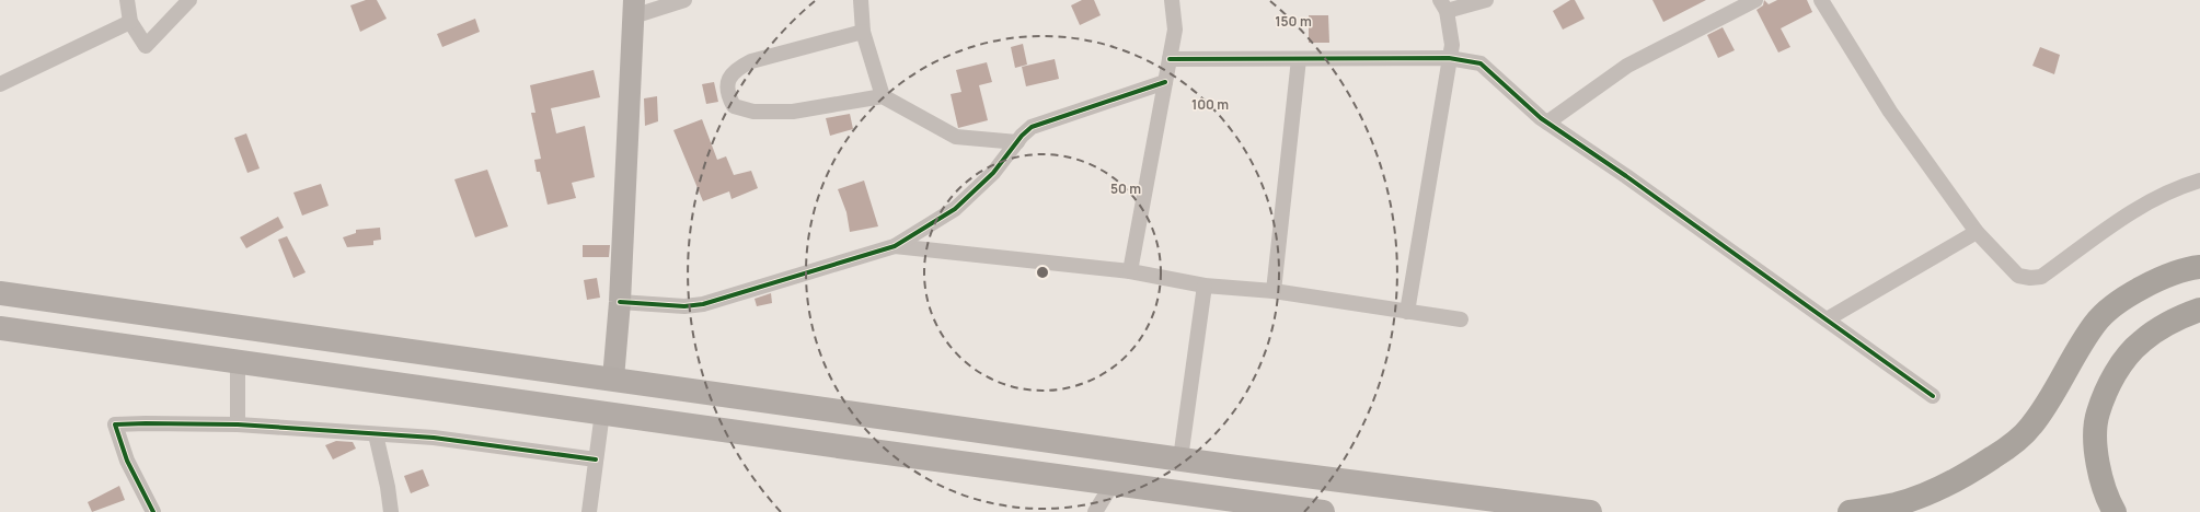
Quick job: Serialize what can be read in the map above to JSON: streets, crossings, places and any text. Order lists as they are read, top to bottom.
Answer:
{
  "rings": ["150 m", "100 m", "50 m"]
}
